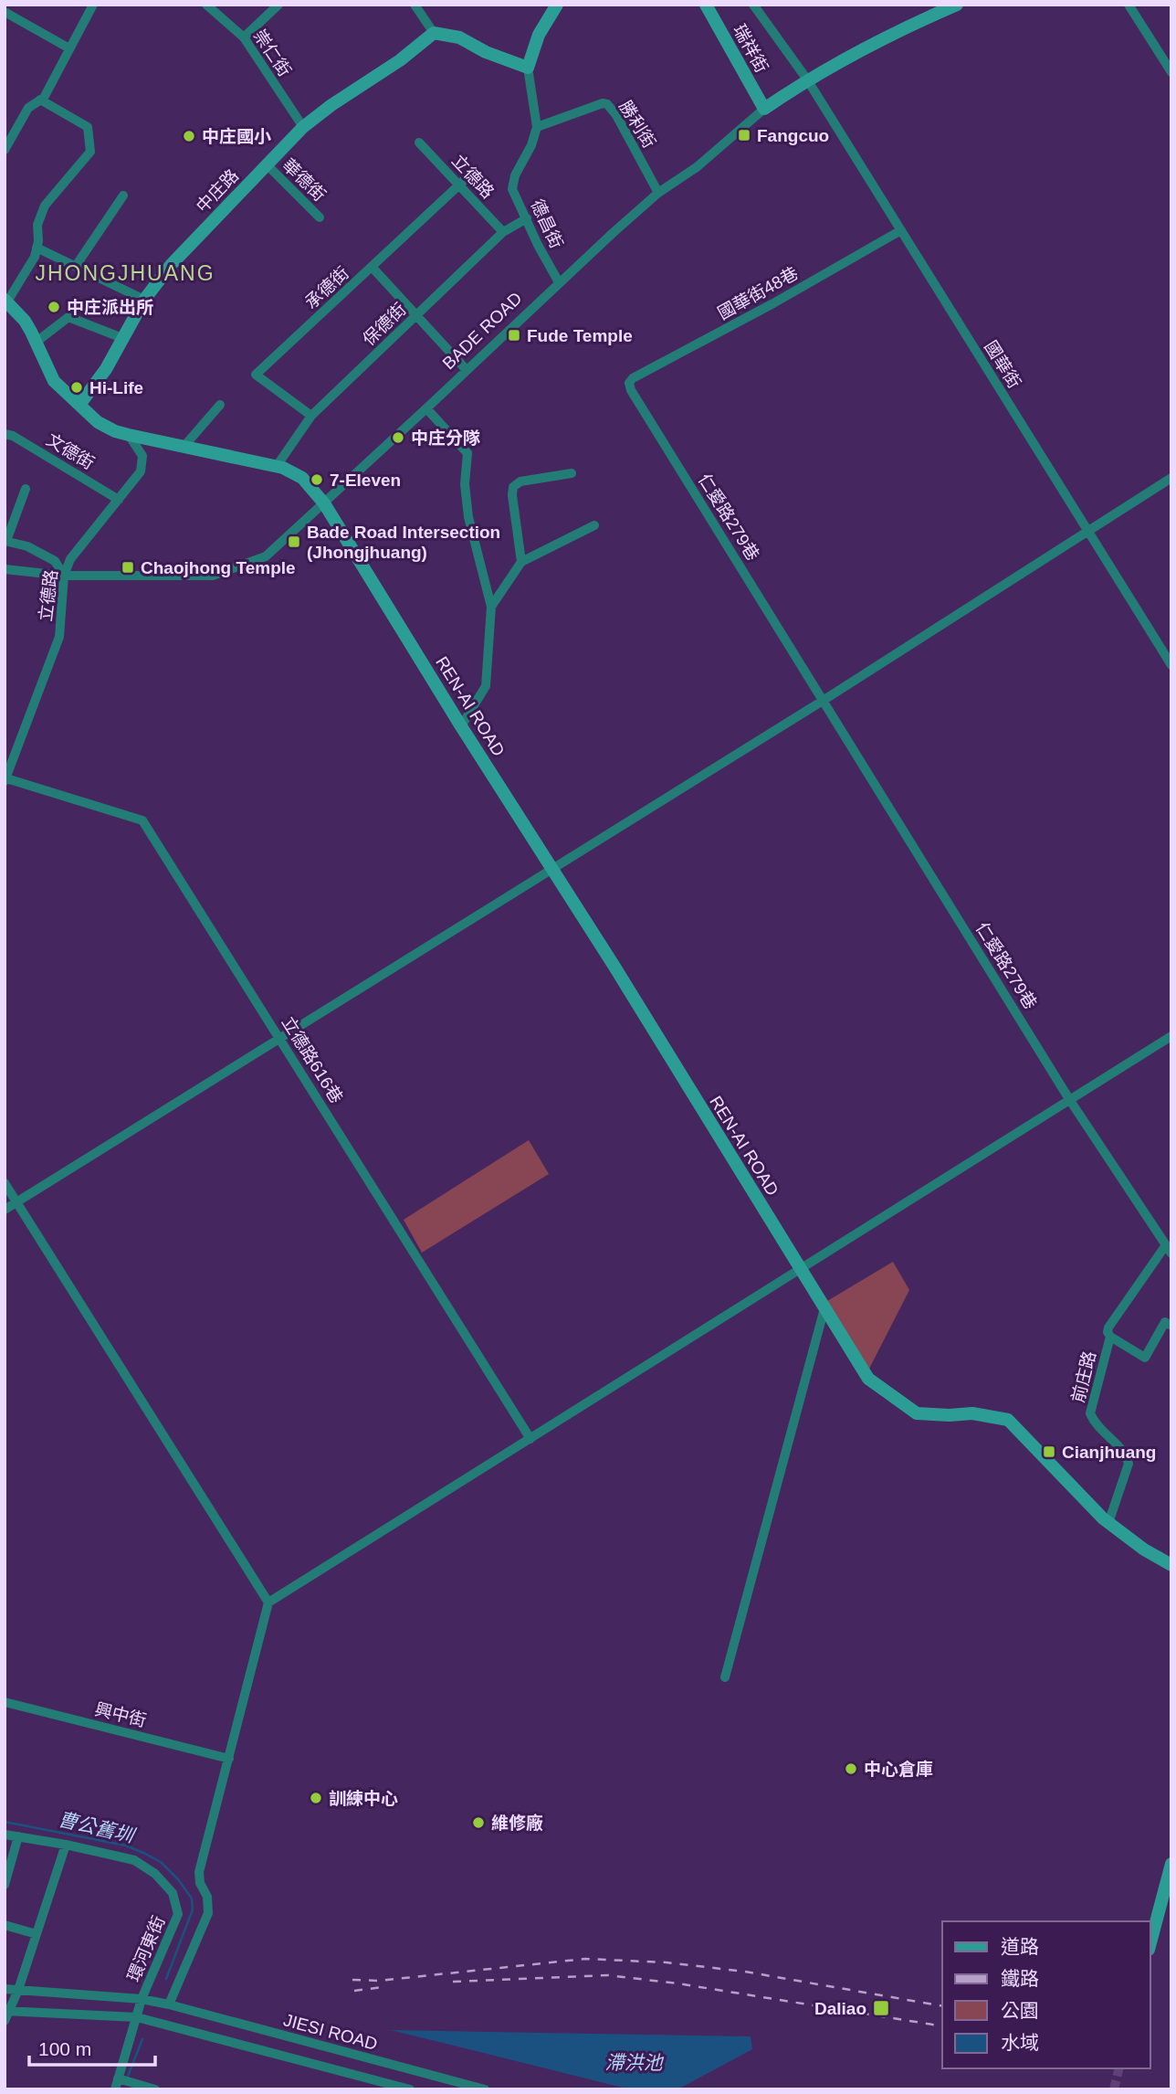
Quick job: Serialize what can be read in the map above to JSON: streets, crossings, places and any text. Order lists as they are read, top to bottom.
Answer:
{
  "streets": {
    "street": [
      "瑞祥街",
      "崇仁街",
      "勝利街",
      "立德路",
      "華德街",
      "中庄路",
      "德昌街",
      "承德街",
      "國華街48巷",
      "保德街",
      "BADE ROAD",
      "國華街",
      "文德街",
      "仁愛路279巷",
      "REN-AI ROAD",
      "立德路616巷",
      "前庄路",
      "興中街",
      "環河東街",
      "JIESI ROAD"
    ]
  },
  "crossings": [
    ["瑞祥街", "BADE ROAD"],
    ["崇仁街", "中庄路"],
    ["勝利街", "德昌街"],
    ["勝利街", "BADE ROAD"],
    ["立德路", "承德街"],
    ["立德路", "保德街"],
    ["立德路", "BADE ROAD"],
    ["立德路", "文德街"],
    ["立德路", "REN-AI ROAD"],
    ["立德路", "立德路616巷"],
    ["華德街", "中庄路"],
    ["中庄路", "REN-AI ROAD"],
    ["德昌街", "保德街"],
    ["德昌街", "BADE ROAD"],
    ["承德街", "保德街"],
    ["國華街48巷", "國華街"],
    ["國華街48巷", "仁愛路279巷"],
    ["保德街", "REN-AI ROAD"],
    ["BADE ROAD", "國華街"],
    ["BADE ROAD", "REN-AI ROAD"],
    ["仁愛路279巷", "前庄路"],
    ["REN-AI ROAD", "前庄路"],
    ["環河東街", "JIESI ROAD"]
  ],
  "districts": ["JHONGJHUANG"],
  "water": ["曹公舊圳", "滯洪池"],
  "places": {
    "transit": [
      "Fangcuo",
      "Fude Temple",
      "Bade Road Intersection (Jhongjhuang)",
      "Chaojhong Temple",
      "Cianjhuang",
      "Daliao"
    ],
    "other": [
      "中庄國小",
      "中庄派出所",
      "Hi-Life",
      "中庄分隊",
      "7-Eleven",
      "中心倉庫",
      "訓練中心",
      "維修廠"
    ]
  },
  "legend": [
    "道路",
    "鐵路",
    "公園",
    "水域"
  ],
  "scale_bar": "100 m"
}
